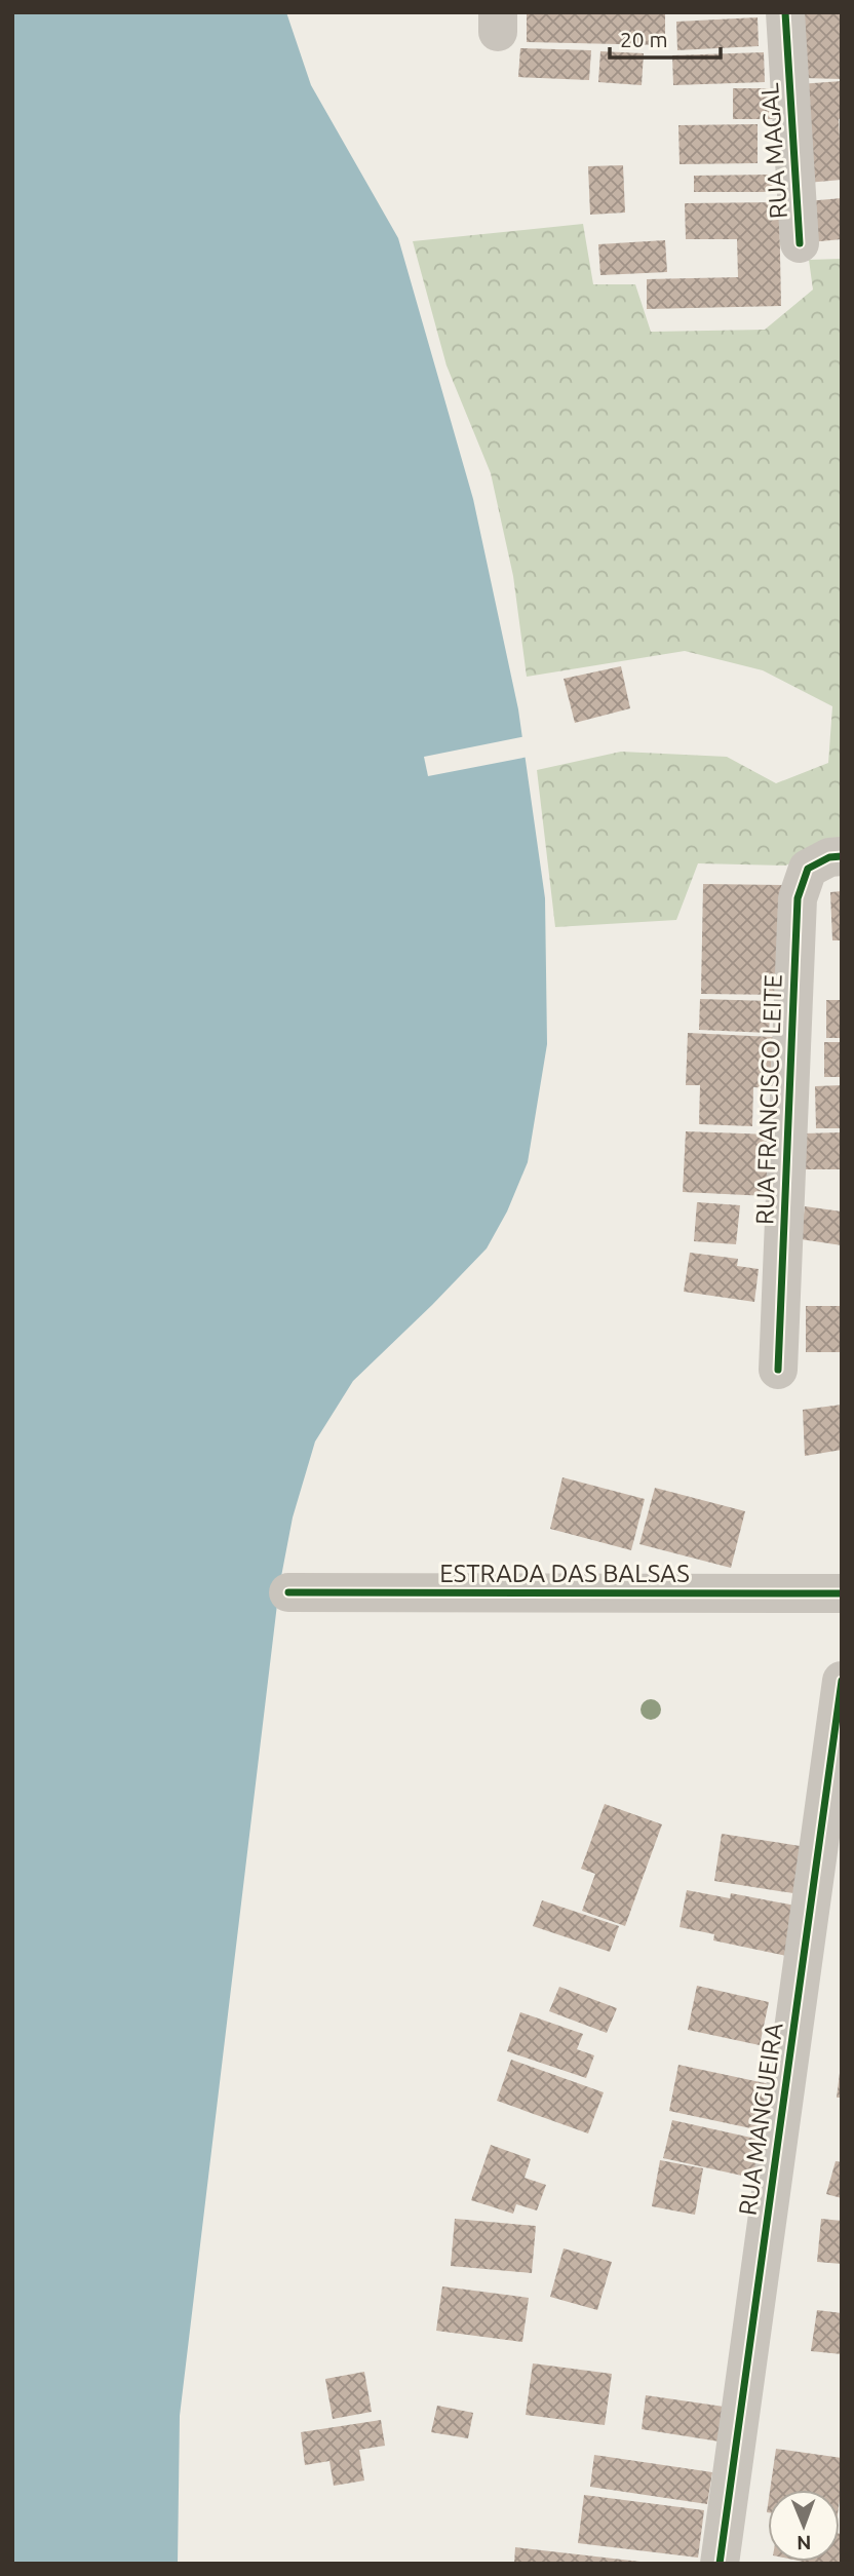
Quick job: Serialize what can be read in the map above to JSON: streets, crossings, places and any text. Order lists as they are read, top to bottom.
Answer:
{
  "streets": {
    "street": [
      "RUA MAGAL",
      "RUA FRANCISCO LEITE",
      "ESTRADA DAS BALSAS",
      "RUA MANGUEIRA"
    ]
  },
  "scale_bar": "20 m",
  "north": "bottom"
}
